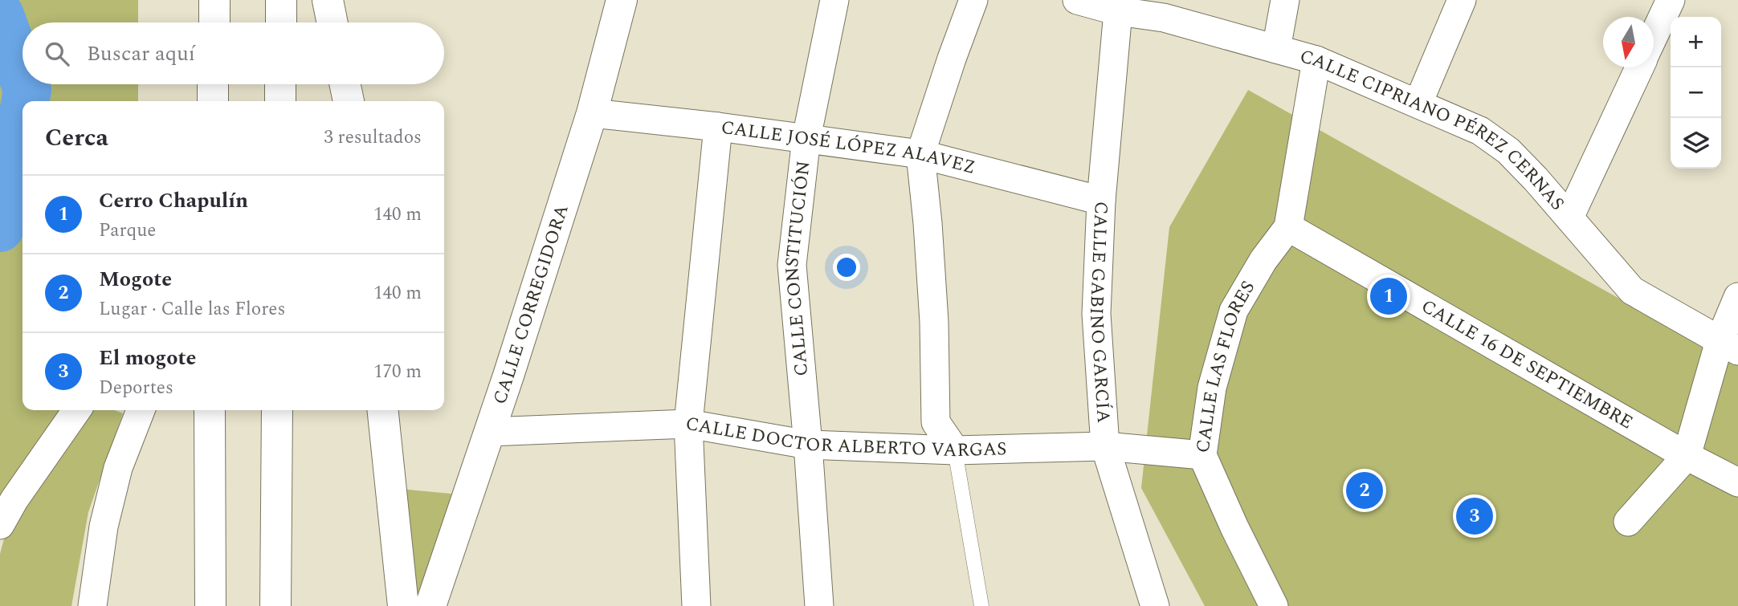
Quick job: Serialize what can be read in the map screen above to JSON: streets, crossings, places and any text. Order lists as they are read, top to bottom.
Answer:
{
  "streets": {
    "street": [
      "CALLE CIPRIANO PÉREZ CERNAS",
      "CALLE JOSÉ LÓPEZ ALAVEZ",
      "CALLE CONSTITUCIÓN",
      "CALLE CORREGIDORA",
      "CALLE GABINO GARCÍA",
      "CALLE 16 DE SEPTIEMBRE",
      "CALLE LAS FLORES",
      "CALLE DOCTOR ALBERTO VARGAS"
    ]
  },
  "crossings": [
    ["CALLE CIPRIANO PÉREZ CERNAS", "CALLE GABINO GARCÍA"],
    ["CALLE JOSÉ LÓPEZ ALAVEZ", "CALLE CONSTITUCIÓN"],
    ["CALLE JOSÉ LÓPEZ ALAVEZ", "CALLE CORREGIDORA"],
    ["CALLE JOSÉ LÓPEZ ALAVEZ", "CALLE GABINO GARCÍA"],
    ["CALLE CONSTITUCIÓN", "CALLE DOCTOR ALBERTO VARGAS"],
    ["CALLE CORREGIDORA", "CALLE DOCTOR ALBERTO VARGAS"],
    ["CALLE GABINO GARCÍA", "CALLE DOCTOR ALBERTO VARGAS"],
    ["CALLE 16 DE SEPTIEMBRE", "CALLE LAS FLORES"],
    ["CALLE LAS FLORES", "CALLE DOCTOR ALBERTO VARGAS"]
  ],
  "north": "bottom",
  "page": {
    "map_buttons": ["+", "−"],
    "search": "Buscar aquí",
    "heading": ["Cerca", "3 resultados"],
    "list": [
      {
        "mark": "1",
        "name": "Cerro Chapulín",
        "note": "Parque",
        "value": "140 m"
      },
      {
        "mark": "2",
        "name": "Mogote",
        "note": "Lugar · Calle las Flores",
        "value": "140 m"
      },
      {
        "mark": "3",
        "name": "El mogote",
        "note": "Deportes",
        "value": "170 m"
      }
    ],
    "pins": ["1", "2", "3"]
  }
}
